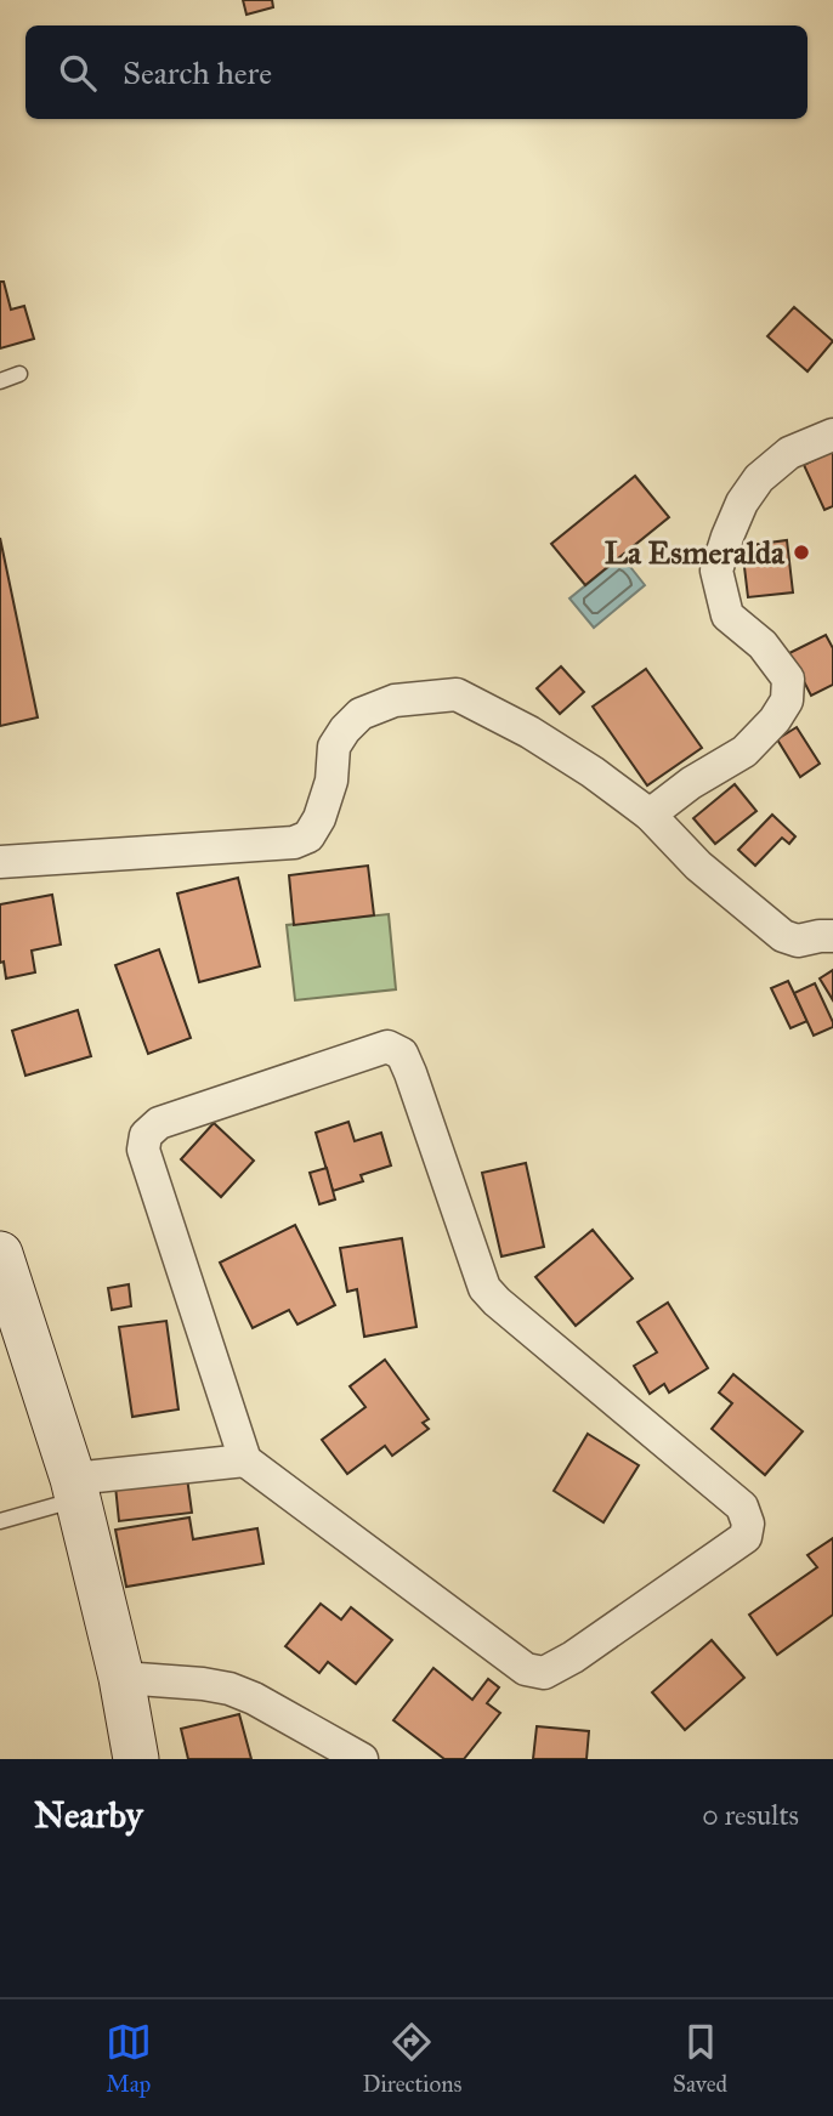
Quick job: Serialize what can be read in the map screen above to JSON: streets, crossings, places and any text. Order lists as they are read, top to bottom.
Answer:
{
  "places": ["La Esmeralda"],
  "page": {
    "search": "Search here",
    "heading": ["Nearby", "0 results"],
    "nav": ["Map", "Directions", "Saved"]
  }
}
